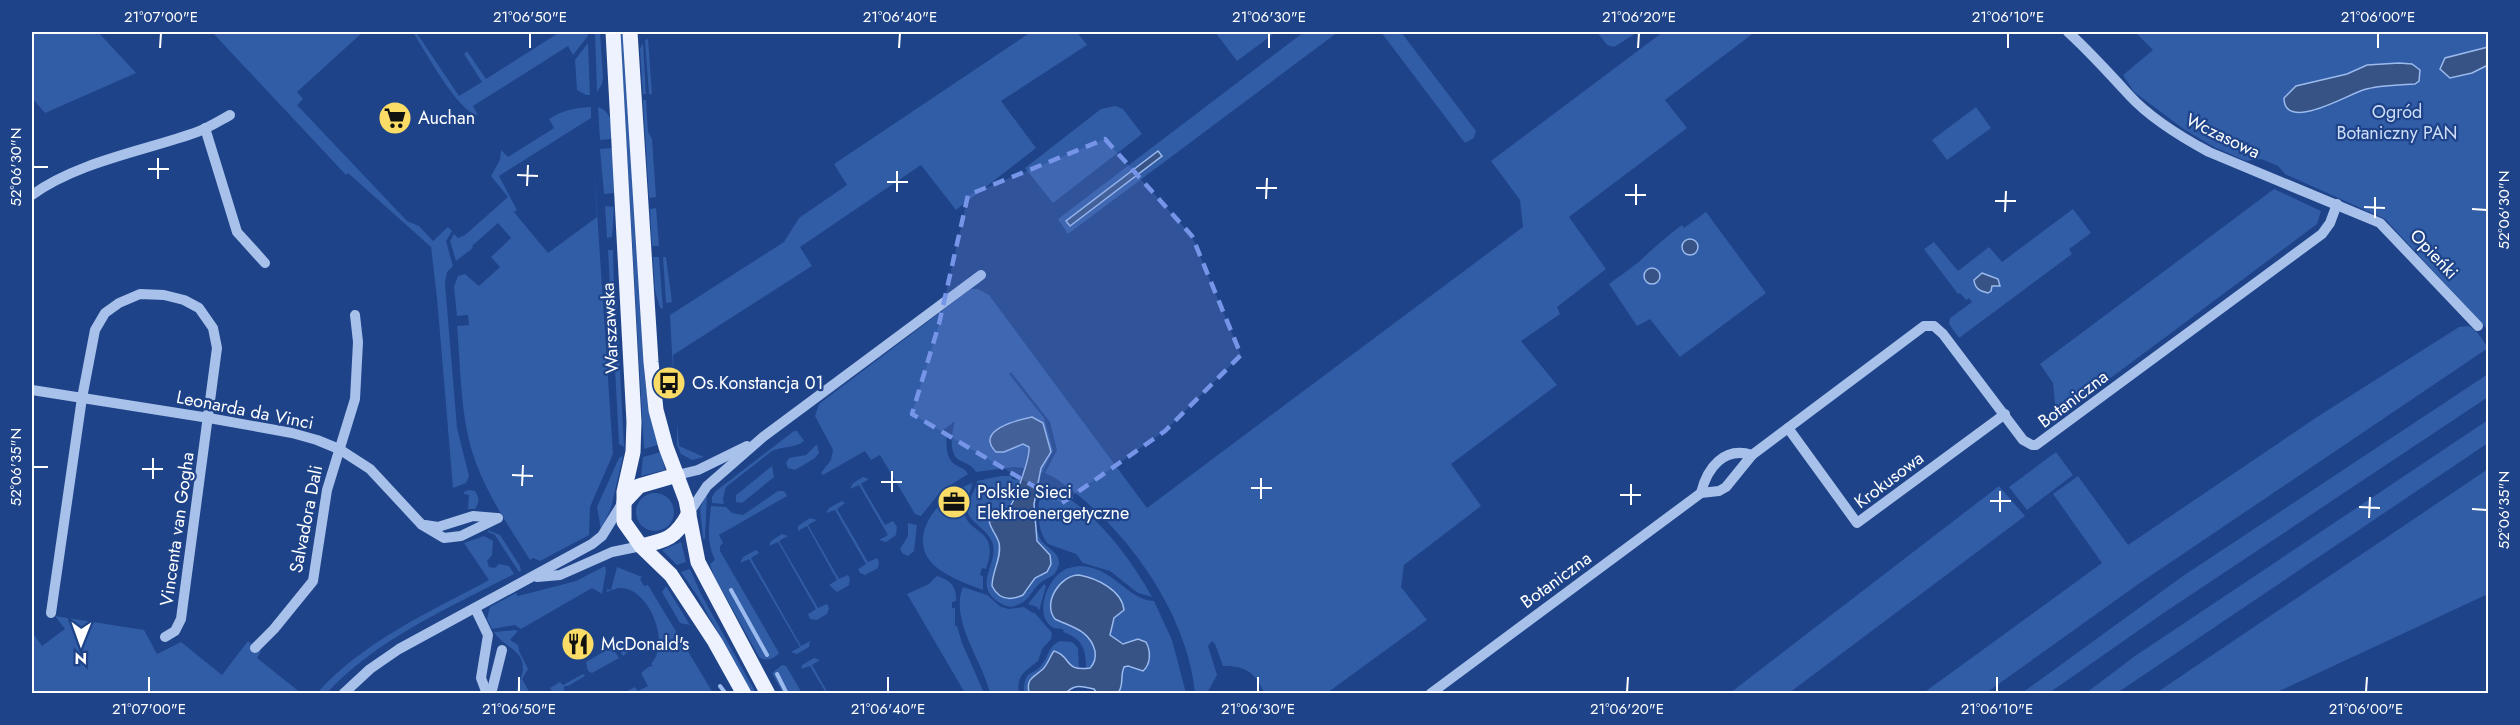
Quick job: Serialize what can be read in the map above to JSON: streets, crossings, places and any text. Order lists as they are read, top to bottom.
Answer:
{
  "streets": {
    "main road": ["Warszawska"],
    "street": [
      "Wczasowa",
      "Opieńki",
      "Botaniczna",
      "Leonarda da Vinci",
      "Krokusowa",
      "Salvadora Dali",
      "Vincenta van Gogha"
    ]
  },
  "crossings": [
    ["Wczasowa", "Opieńki"],
    ["Wczasowa", "Botaniczna"],
    ["Botaniczna", "Krokusowa"],
    ["Leonarda da Vinci", "Salvadora Dali"],
    ["Leonarda da Vinci", "Vincenta van Gogha"]
  ],
  "parks": ["Ogród Botaniczny PAN"],
  "places": {
    "supermarket": ["Auchan"],
    "bus stop": ["Os.Konstancja 01"],
    "office": ["Polskie Sieci Elektroenergetyczne"],
    "restaurant": ["McDonald's"]
  },
  "north": "bottom",
  "coordinates": [
    "21°07'00\"E",
    "21°06'50\"E",
    "21°06'40\"E",
    "21°06'30\"E",
    "21°06'20\"E",
    "21°06'10\"E",
    "21°06'00\"E",
    "52°06'30\"N",
    "52°06'35\"N"
  ]
}
